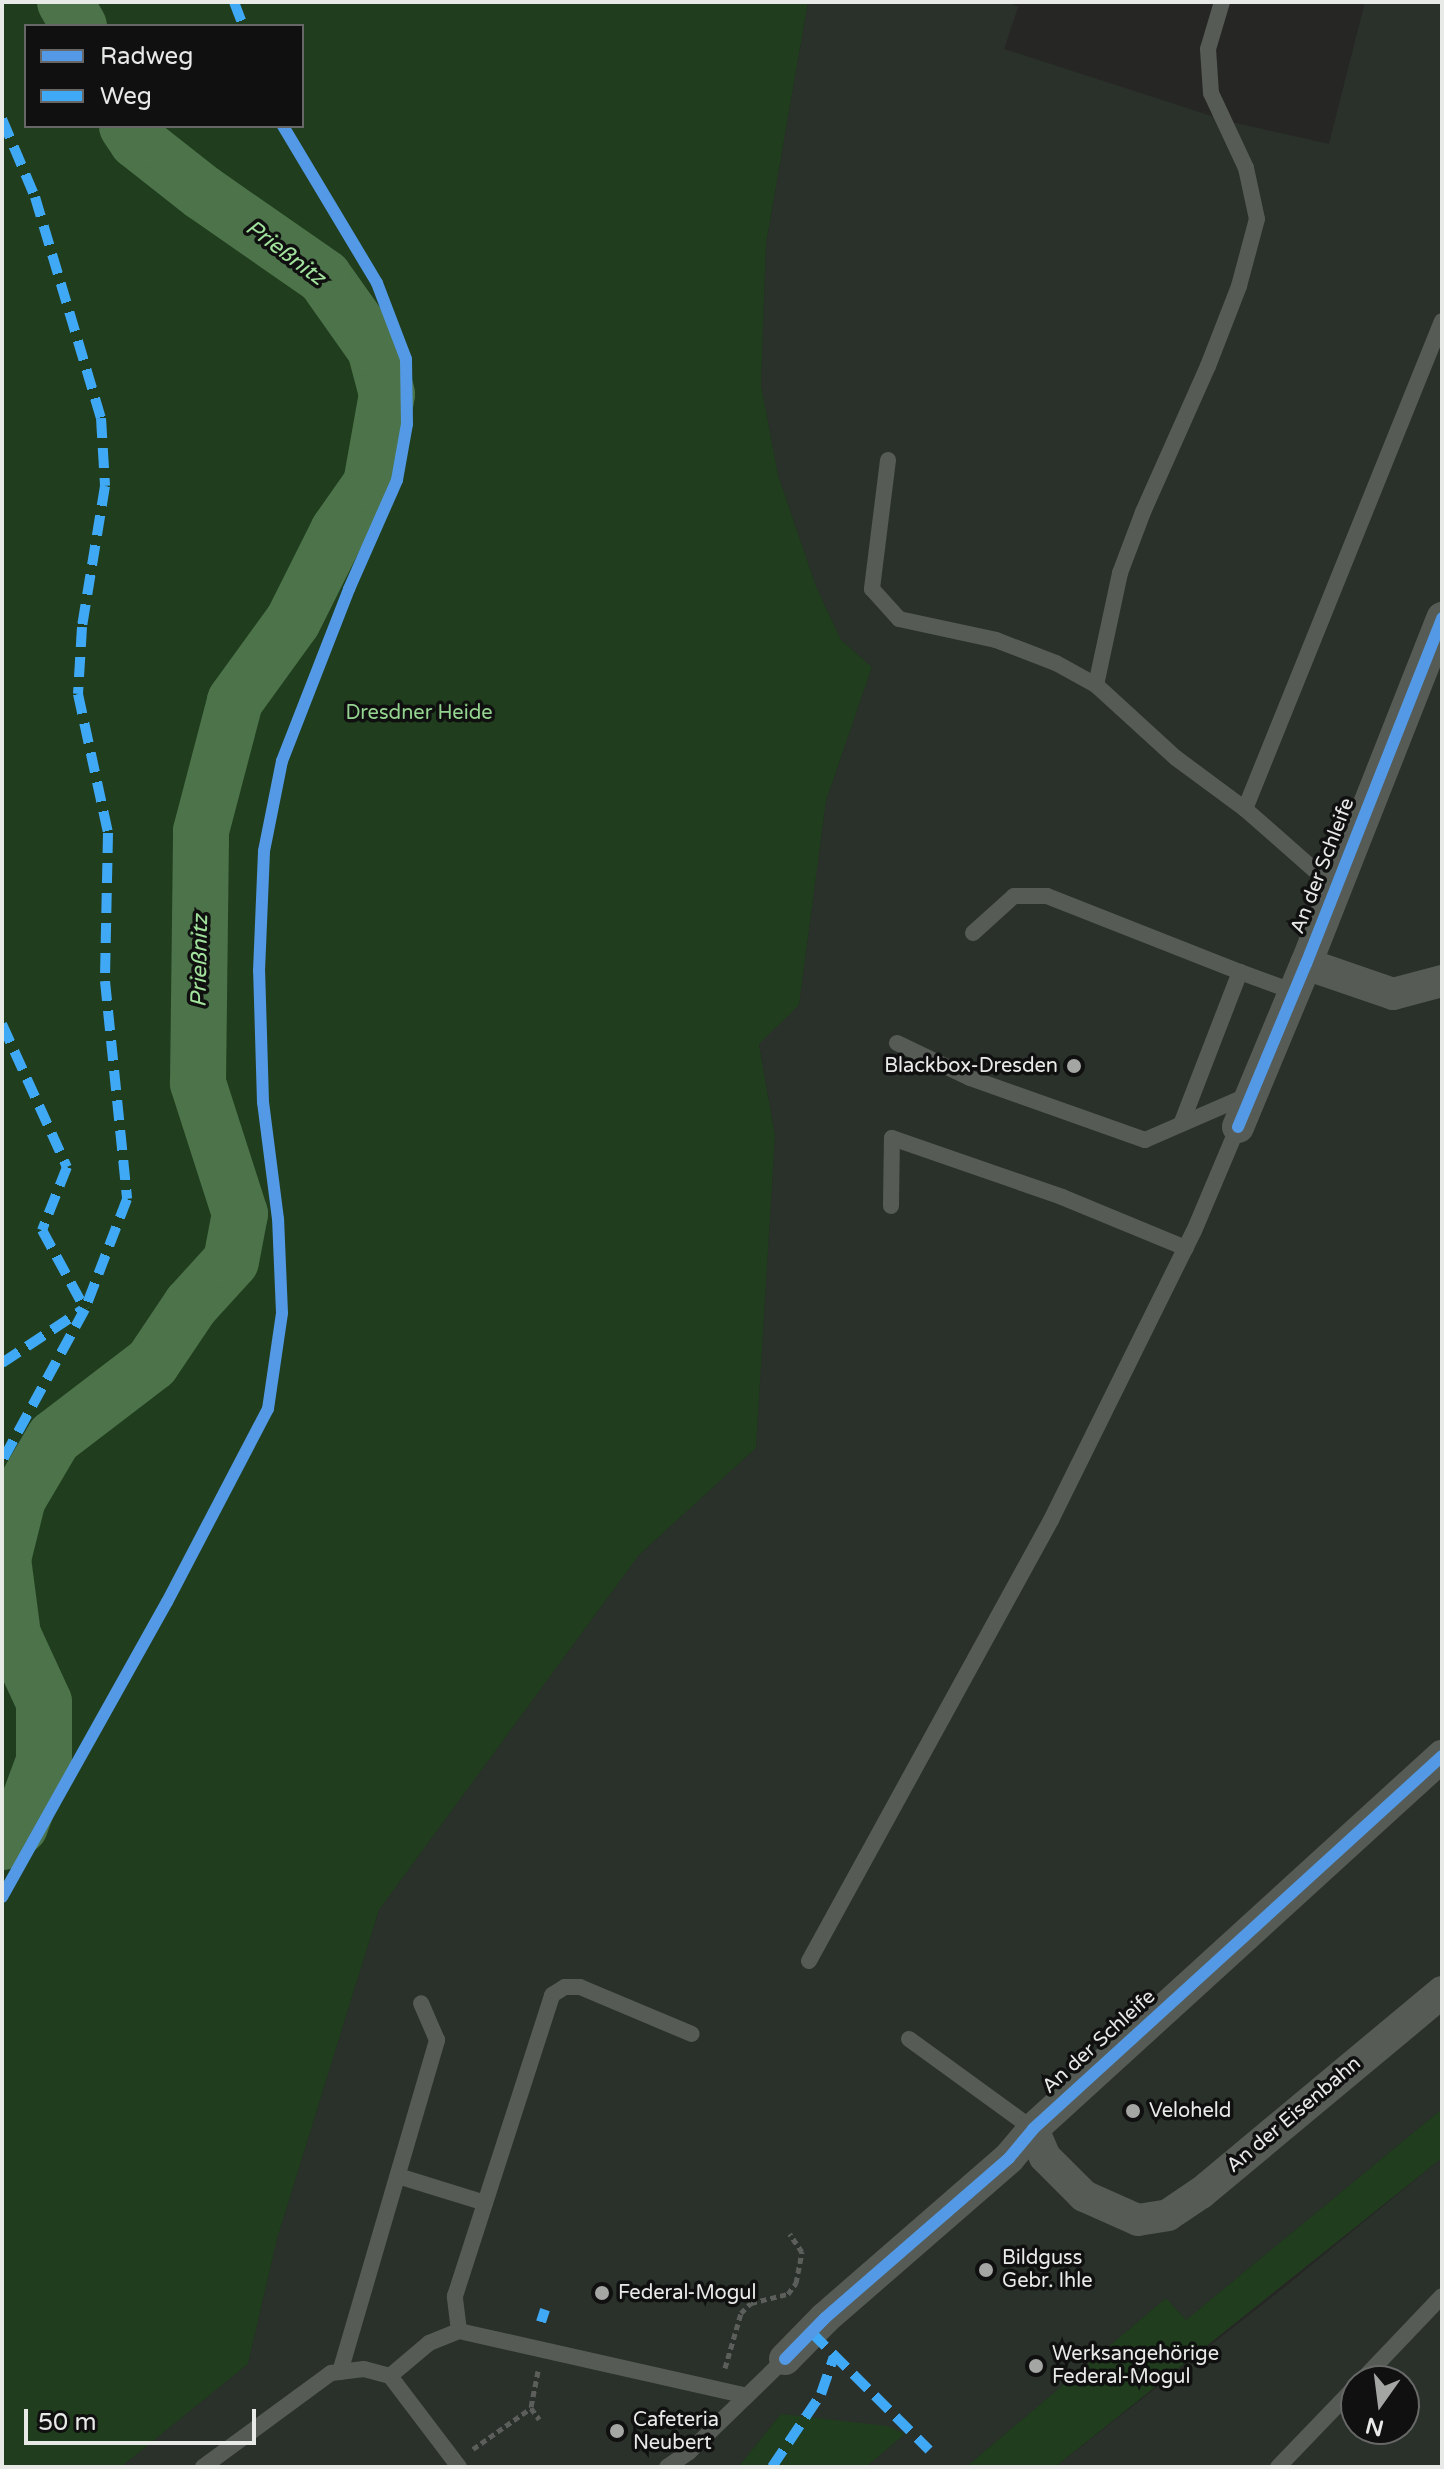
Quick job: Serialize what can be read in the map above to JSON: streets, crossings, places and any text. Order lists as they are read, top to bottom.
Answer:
{
  "streets": {
    "street": ["An der Schleife", "An der Eisenbahn"]
  },
  "crossings": [
    ["An der Schleife", "An der Eisenbahn"]
  ],
  "water": ["Prießnitz"],
  "parks": ["Dresdner Heide"],
  "places": [
    "Blackbox-Dresden",
    "Veloheld",
    "Bildguss Gebr. Ihle",
    "Federal-Mogul",
    "Werksangehörige Federal-Mogul",
    "Cafeteria Neubert"
  ],
  "legend": ["Radweg", "Weg"],
  "scale_bar": "50 m",
  "north": "bottom"
}
